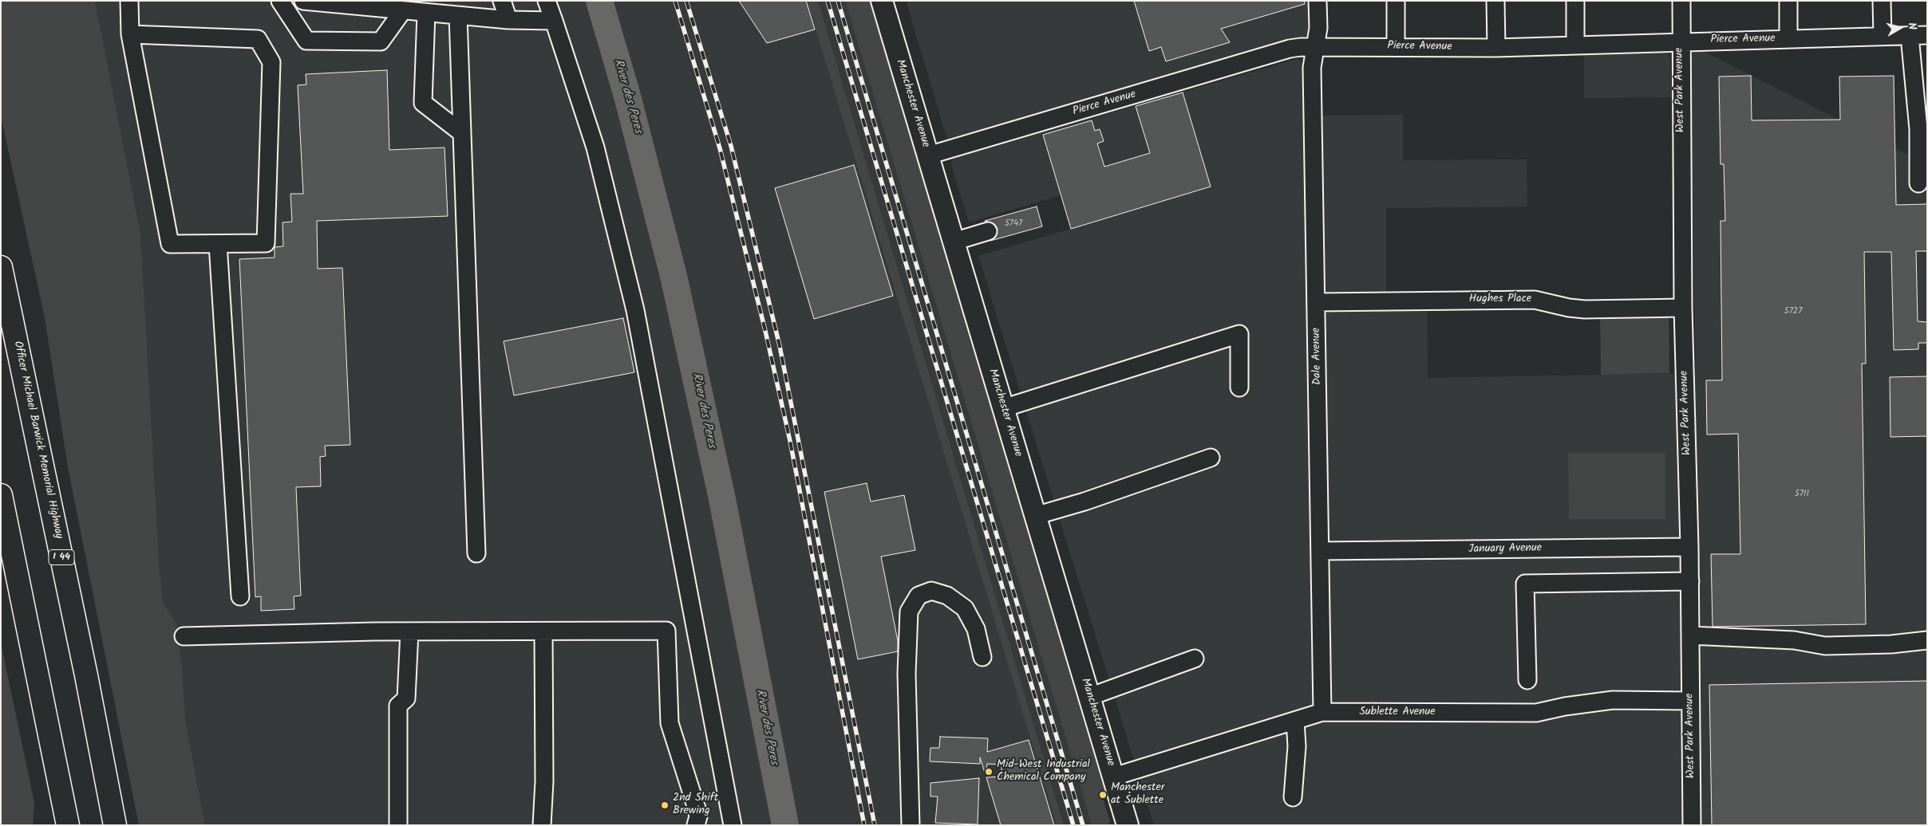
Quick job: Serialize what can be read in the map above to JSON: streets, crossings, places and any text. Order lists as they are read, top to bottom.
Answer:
{
  "streets": {
    "highway": ["Officer Michael Barwick Memorial Highway", "I 44"],
    "main road": ["Manchester Avenue"],
    "street": [
      "Pierce Avenue",
      "West Park Avenue",
      "Hughes Place",
      "Dale Avenue",
      "January Avenue",
      "Sublette Avenue"
    ]
  },
  "crossings": [
    ["Pierce Avenue", "West Park Avenue"],
    ["Pierce Avenue", "Manchester Avenue"],
    ["Pierce Avenue", "Dale Avenue"],
    ["West Park Avenue", "Hughes Place"],
    ["West Park Avenue", "January Avenue"],
    ["West Park Avenue", "Sublette Avenue"],
    ["Manchester Avenue", "Sublette Avenue"],
    ["Hughes Place", "Dale Avenue"],
    ["Dale Avenue", "January Avenue"],
    ["Dale Avenue", "Sublette Avenue"]
  ],
  "water": ["River des Peres"],
  "places": ["Mid-West Industrial Chemical Company", "Manchester at Sublette", "2nd Shift Brewing"],
  "house_numbers": ["5747", "5727", "5711"],
  "north": "right"
}
